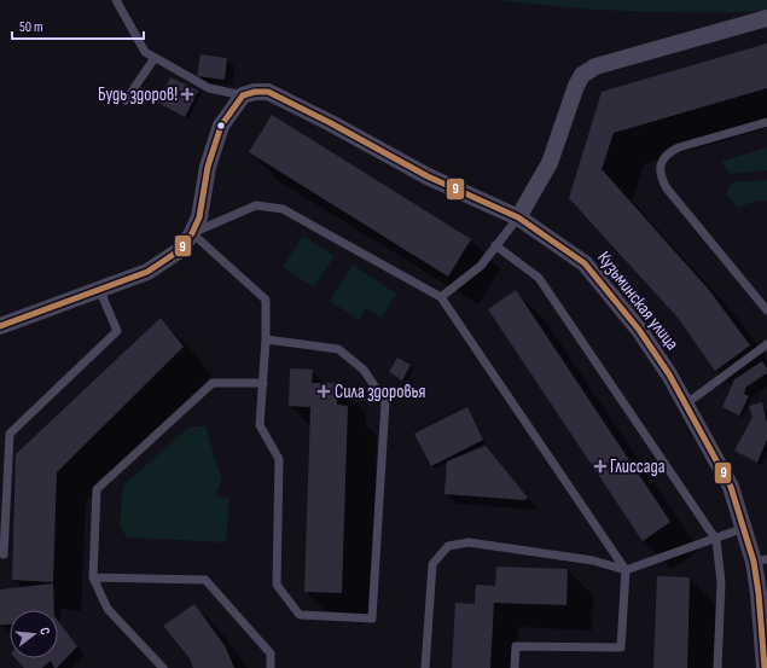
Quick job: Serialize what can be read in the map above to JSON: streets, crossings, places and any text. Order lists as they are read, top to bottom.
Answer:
{
  "streets": {
    "street": ["Кузьминская улица"]
  },
  "places": {
    "health": ["Будь здоров!", "Сила здоровья", "Глиссада"]
  },
  "lines": ["transit line 9"],
  "scale_bar": "50 m",
  "north": "right"
}
